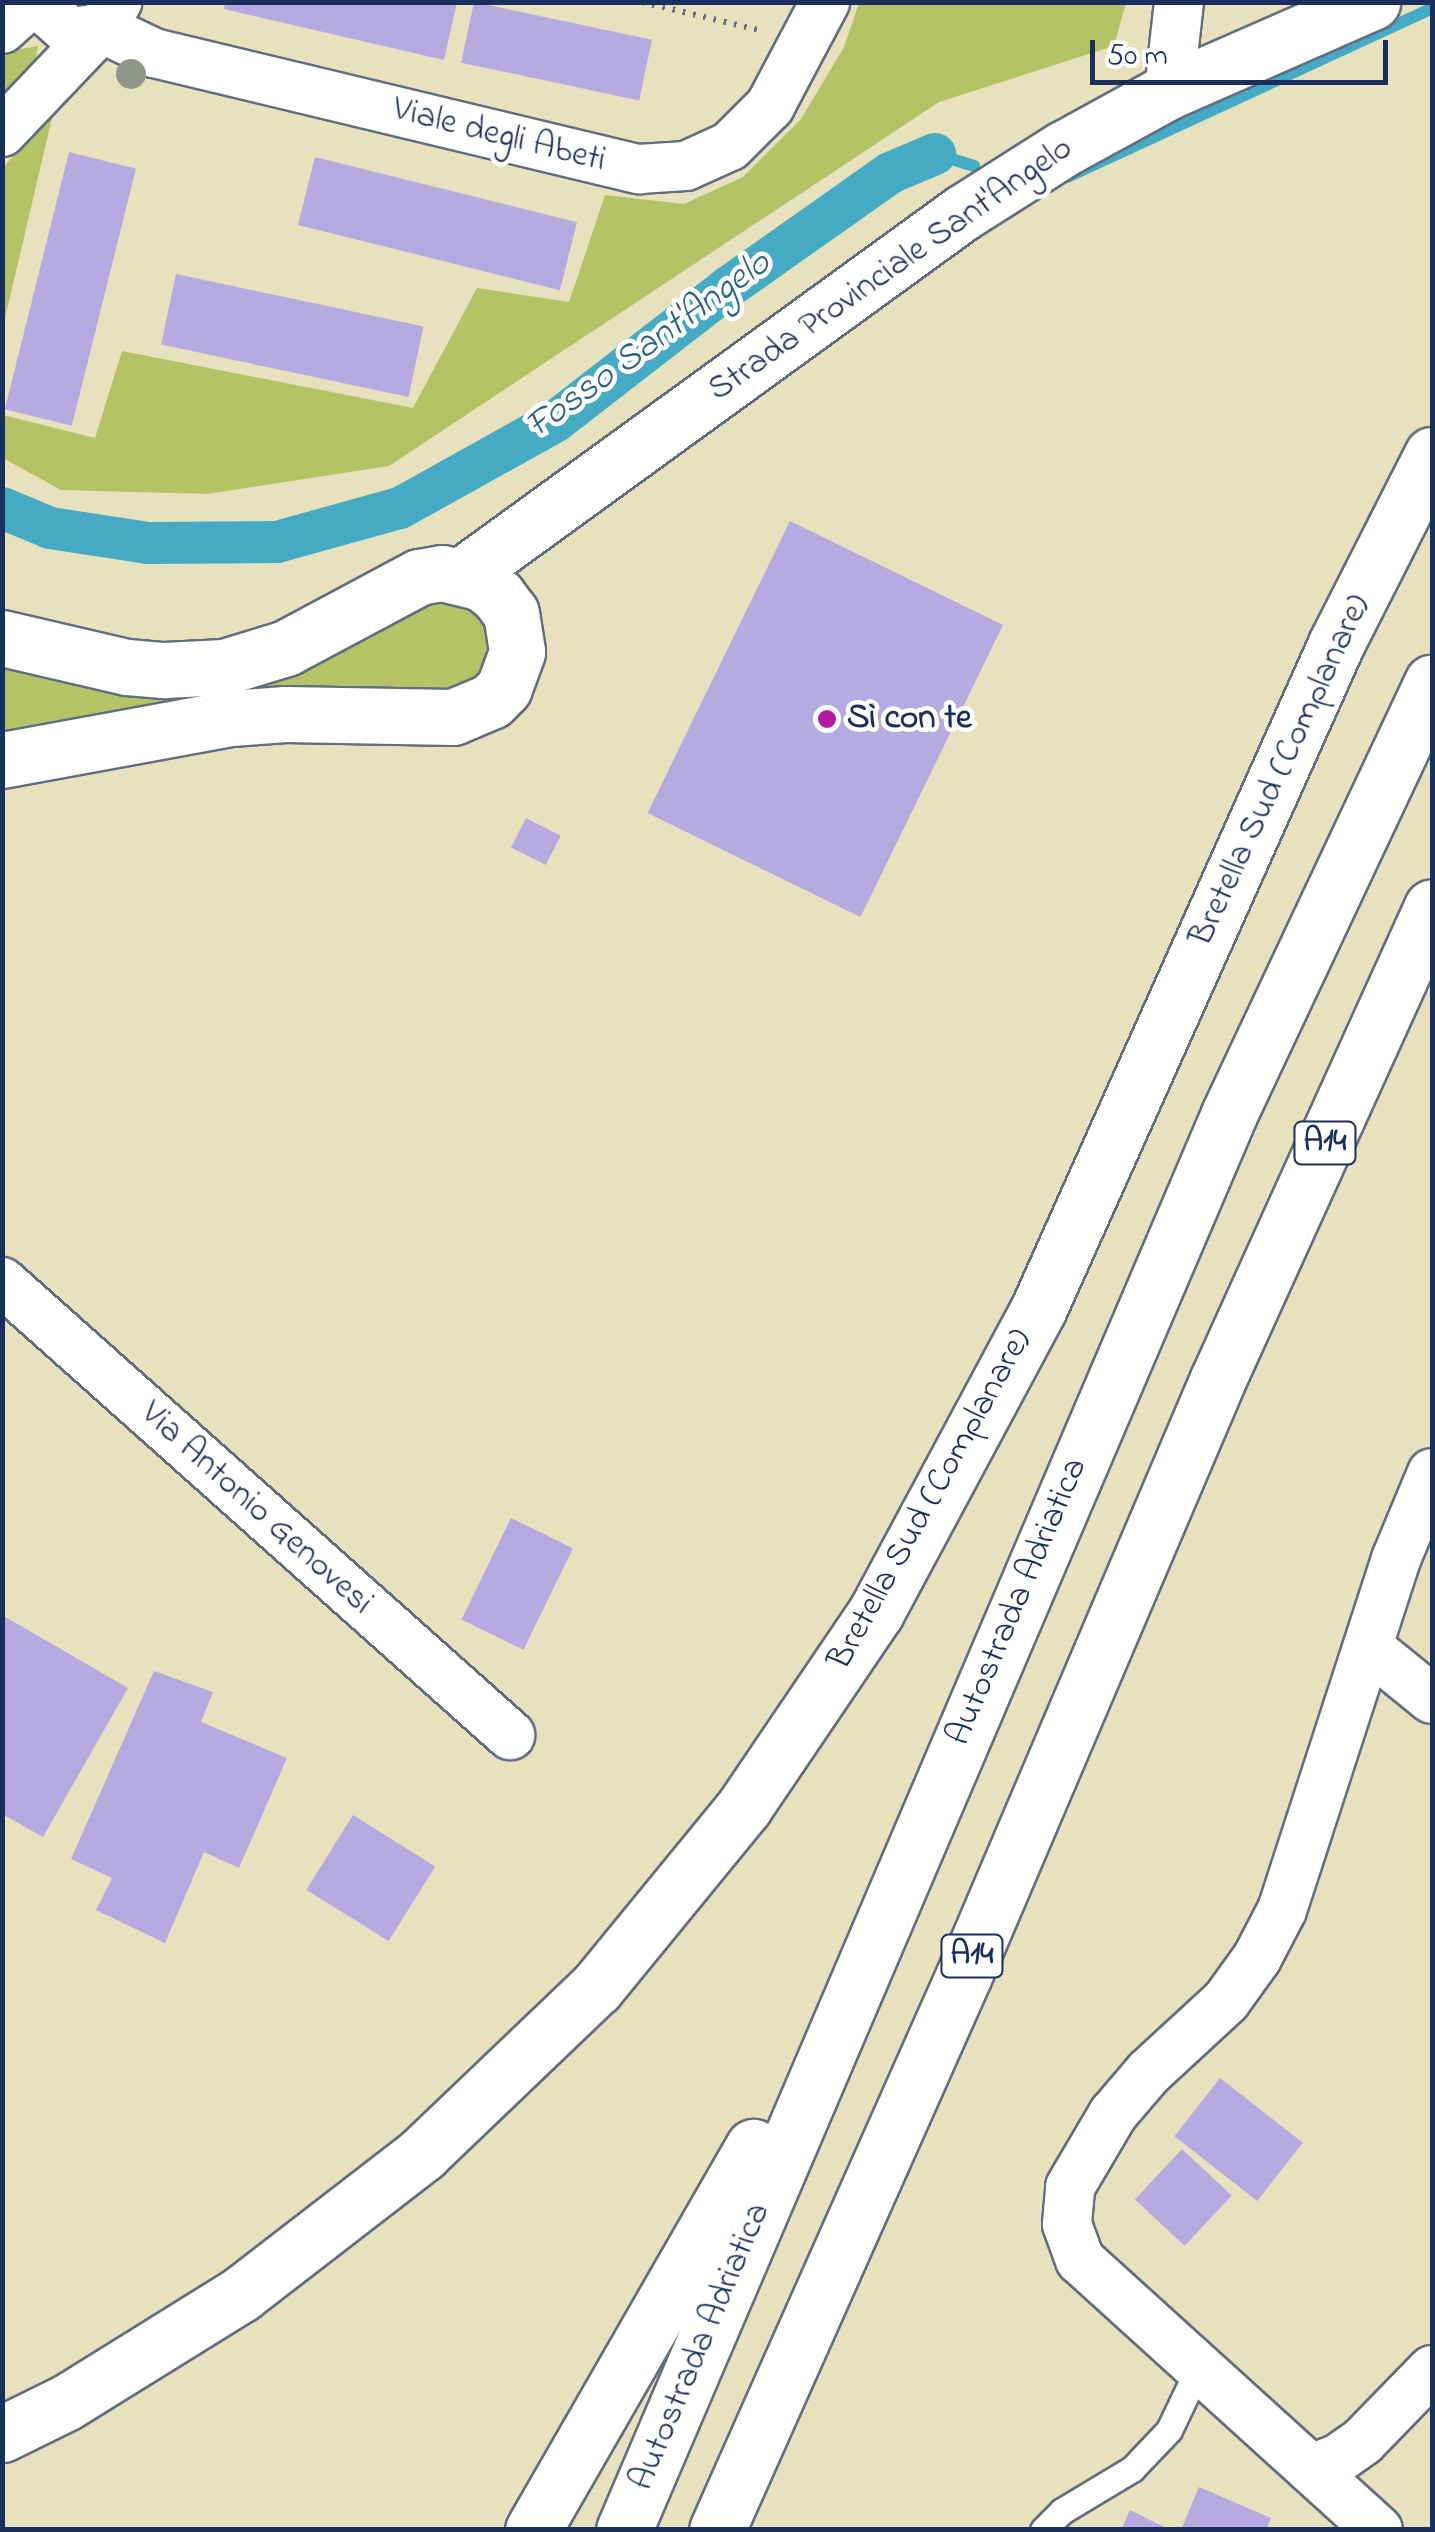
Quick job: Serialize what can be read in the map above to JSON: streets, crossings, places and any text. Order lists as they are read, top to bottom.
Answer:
{
  "streets": {
    "main road": [
      "Strada Provinciale Sant'Angelo",
      "Bretella Sud (Complanare)",
      "A14",
      "Autostrada Adriatica"
    ],
    "street": ["Viale degli Abeti", "Via Antonio Genovesi"]
  },
  "water": ["Fosso Sant'Angelo"],
  "places": ["Sì con te"],
  "scale_bar": "50 m"
}
